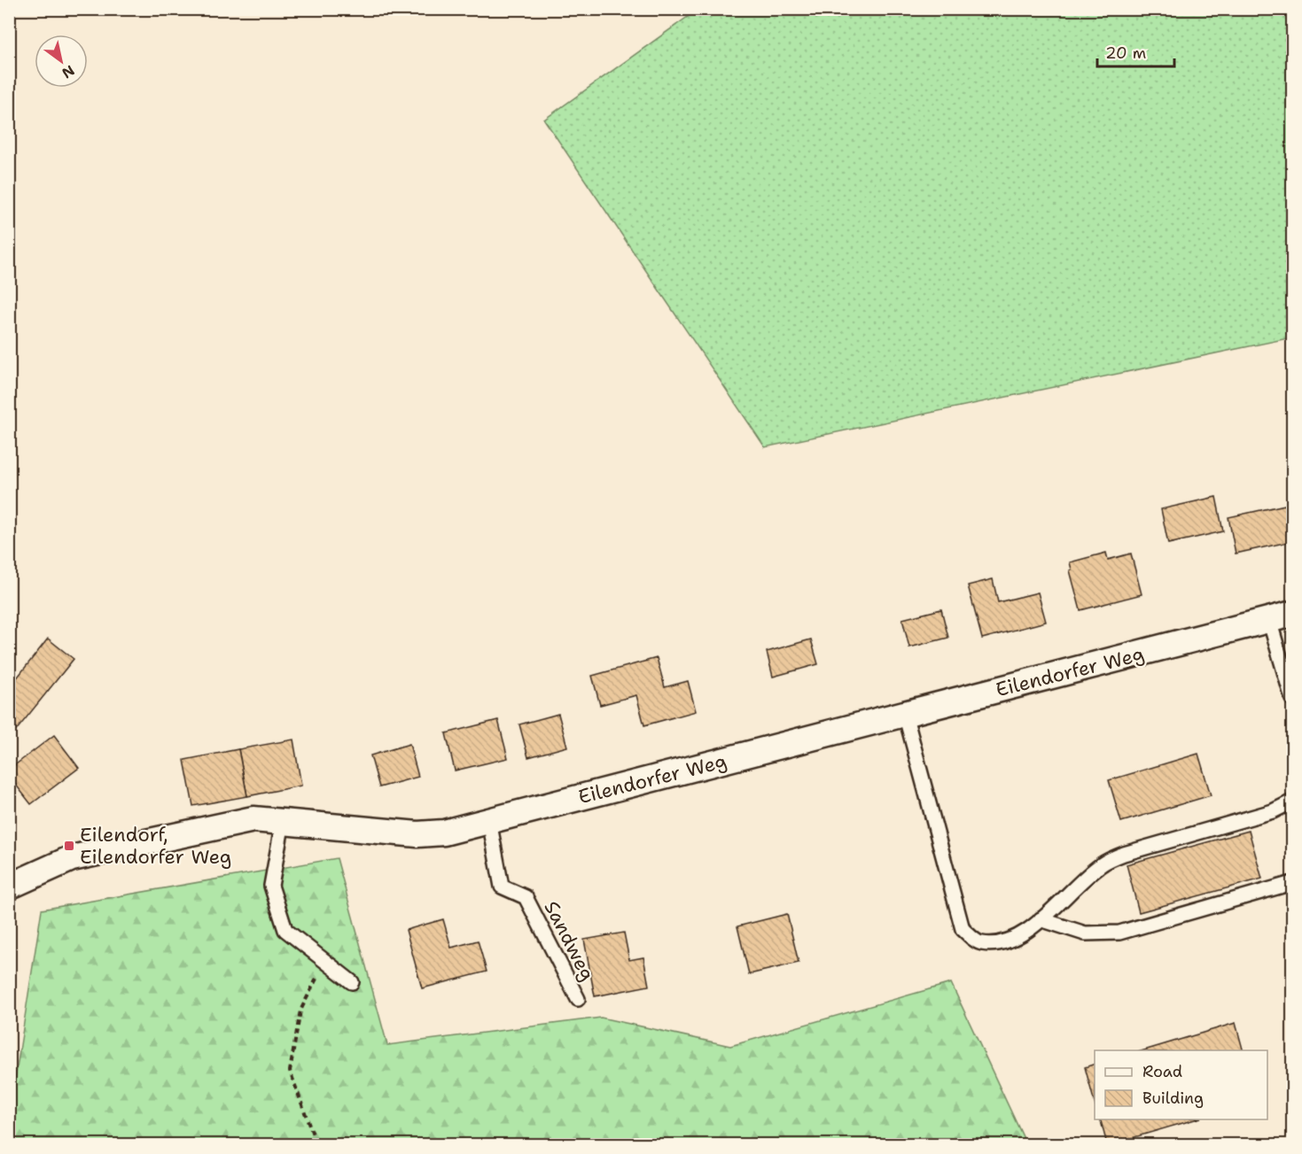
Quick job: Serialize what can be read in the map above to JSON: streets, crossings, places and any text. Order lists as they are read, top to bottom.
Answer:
{
  "streets": {
    "street": ["Eilendorfer Weg"],
    "lane": ["Sandweg"]
  },
  "crossings": [
    ["Eilendorfer Weg", "Sandweg"]
  ],
  "places": {
    "transit": ["Eilendorf, Eilendorfer Weg"]
  },
  "legend": ["Road", "Building"],
  "scale_bar": "20 m",
  "north": "bottom right"
}
